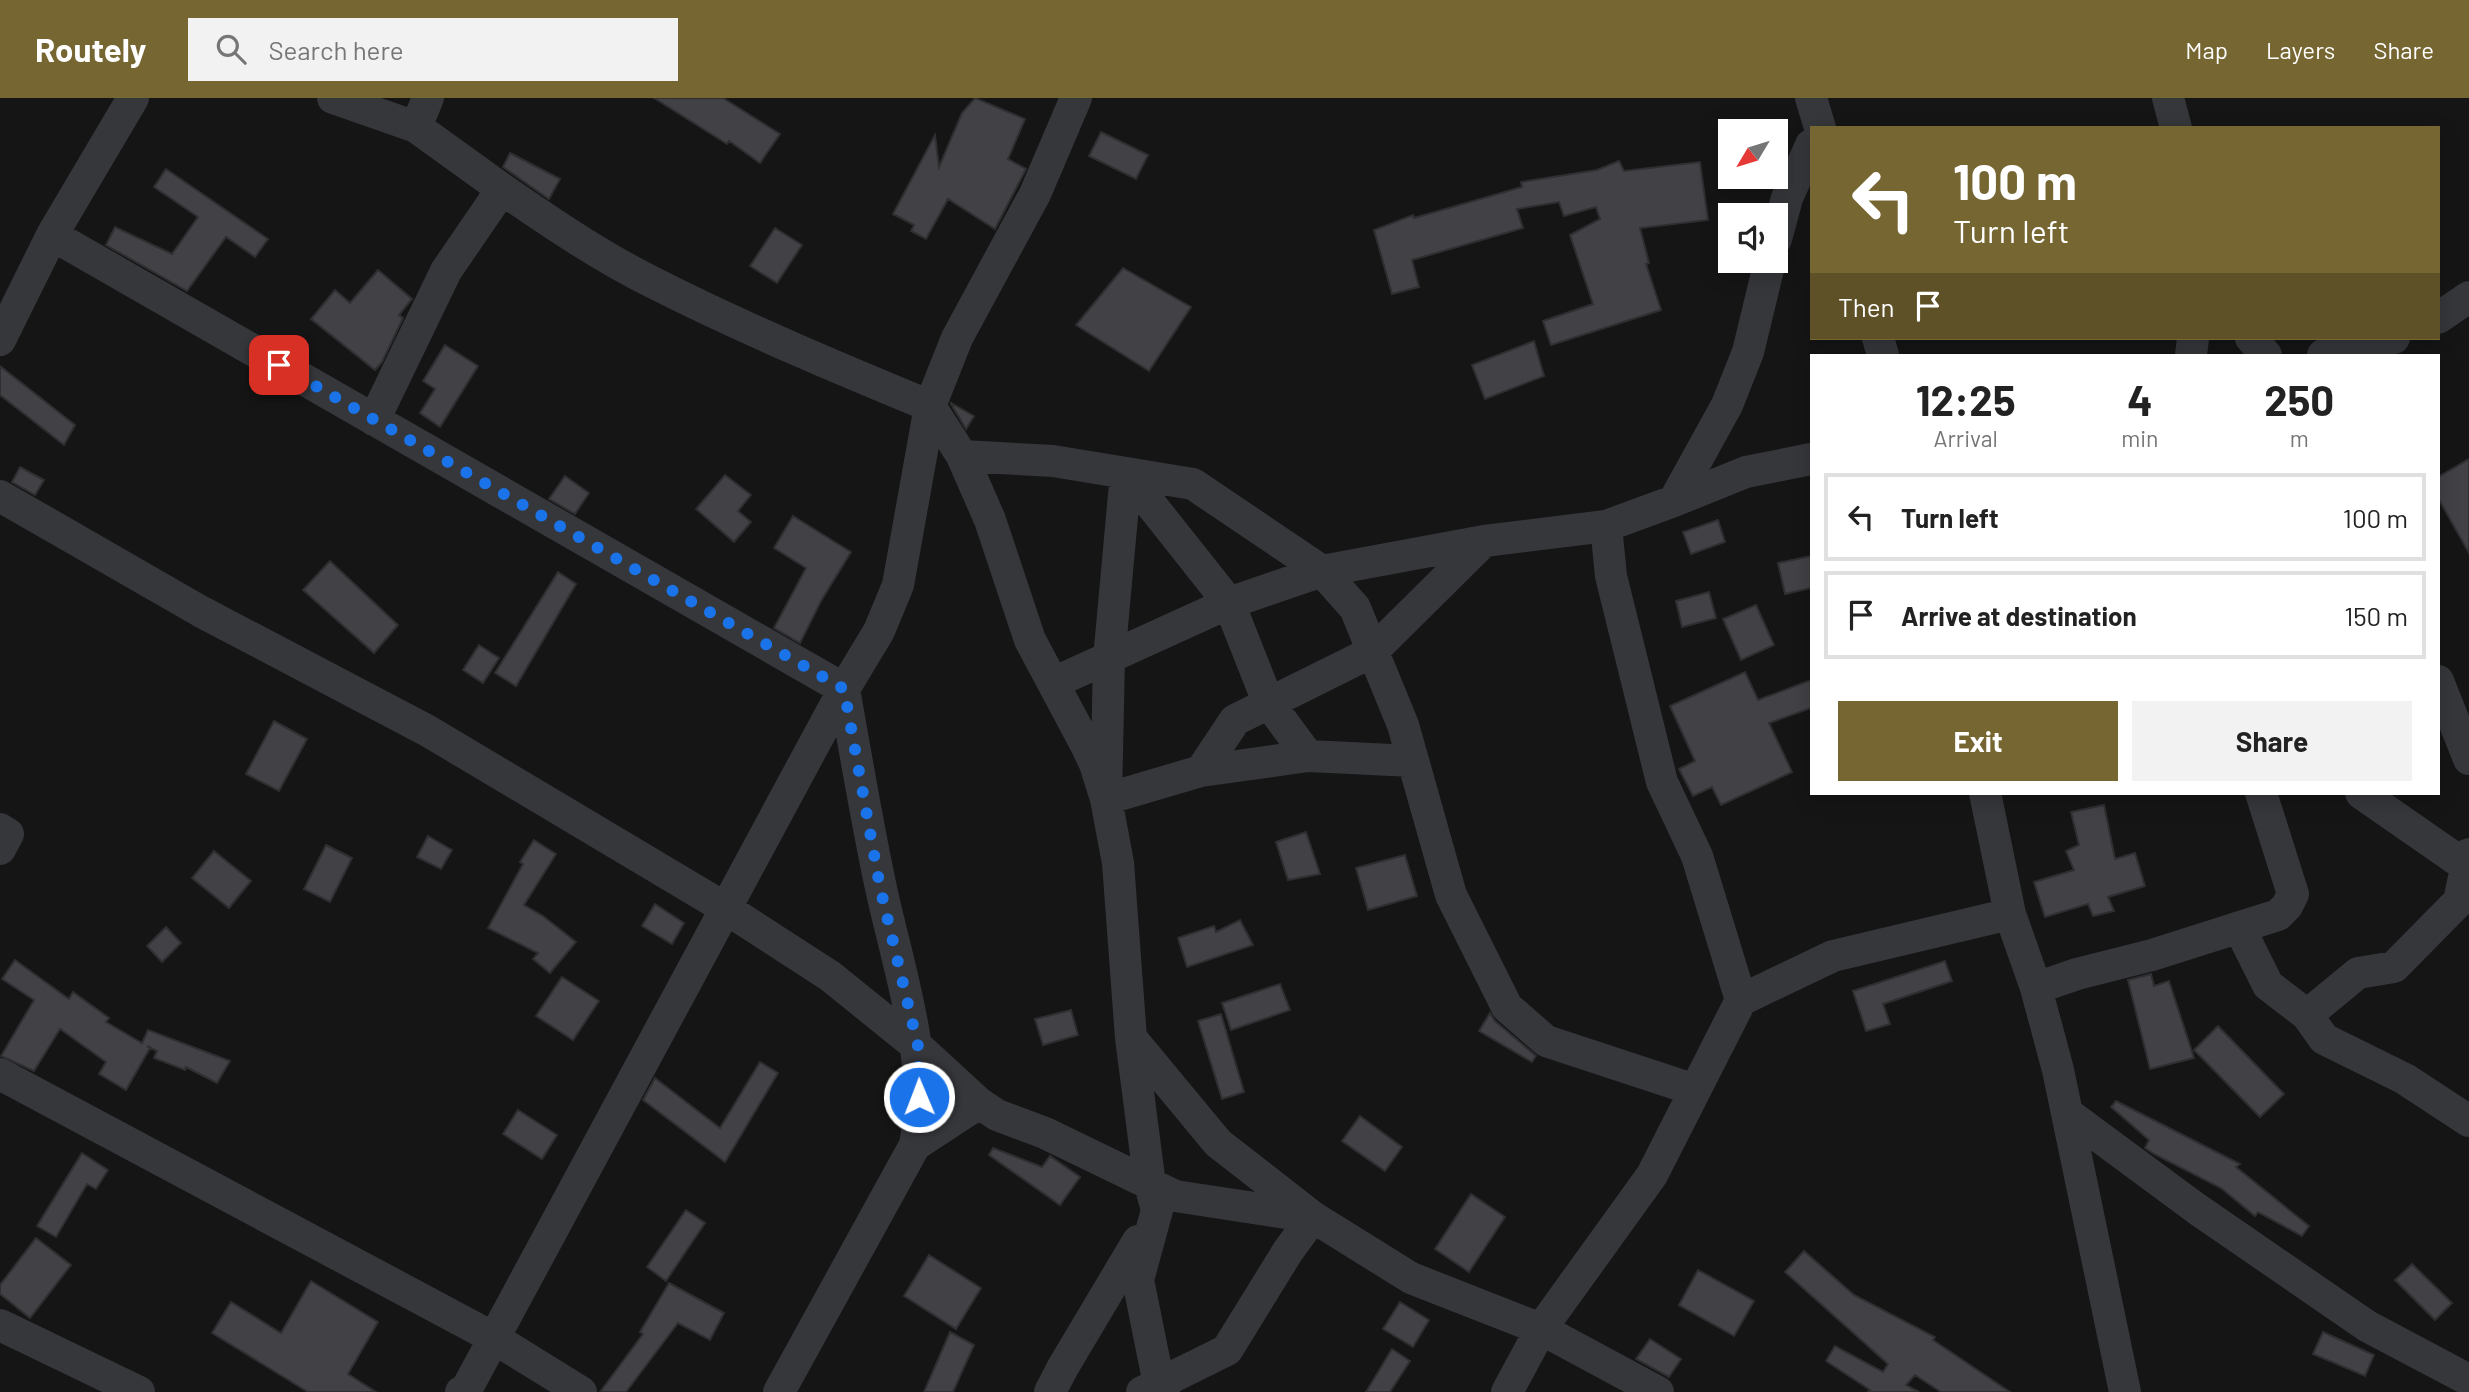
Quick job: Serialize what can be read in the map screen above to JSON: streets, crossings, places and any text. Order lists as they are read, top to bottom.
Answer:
{
  "north": "bottom left",
  "page": {
    "header": "Routely",
    "search": "Search here",
    "nav": ["Map", "Layers", "Share"],
    "turn": ["100 m", "Turn left"],
    "then": "Then",
    "eta": [
      "12:25",
      "Arrival",
      "4",
      "min",
      "250",
      "m"
    ],
    "list": [
      {
        "name": "Turn left",
        "value": "100 m"
      },
      {
        "name": "Arrive at destination",
        "value": "150 m"
      }
    ],
    "buttons": ["Exit", "Share"]
  }
}
